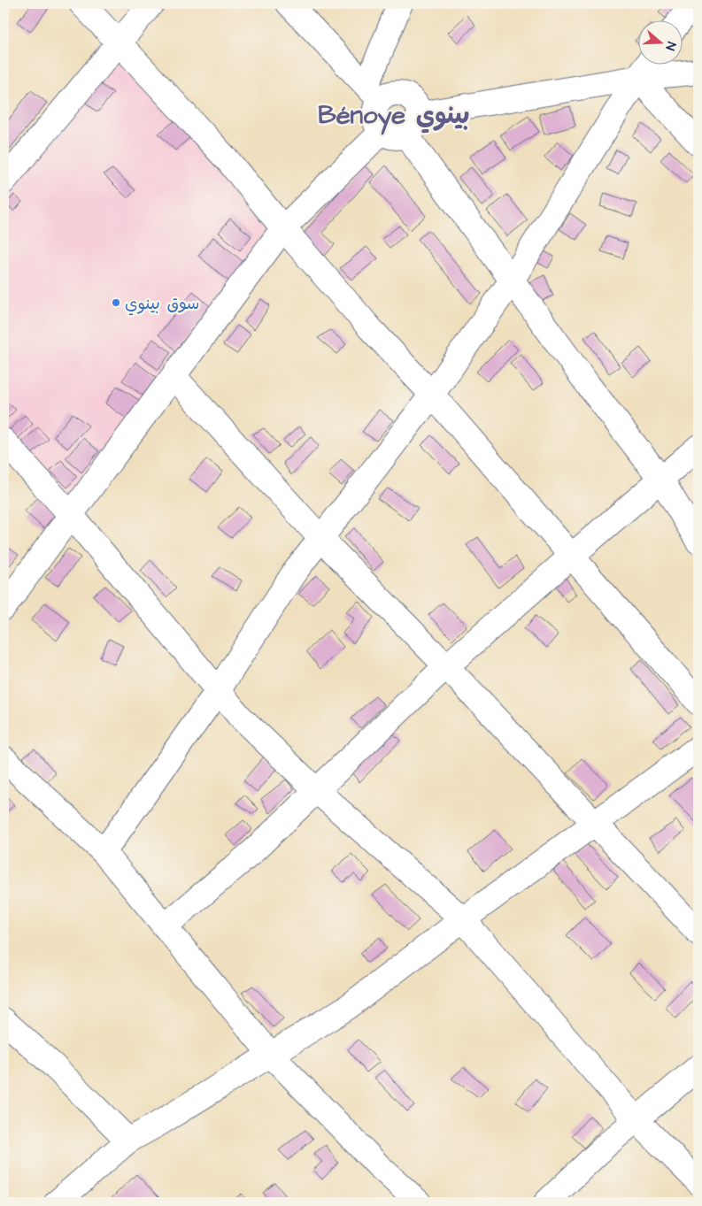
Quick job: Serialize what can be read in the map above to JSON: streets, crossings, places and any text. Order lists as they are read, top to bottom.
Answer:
{
  "districts": ["Bénoye بينوي"],
  "places": ["سوق بينوي"],
  "north": "right"
}
